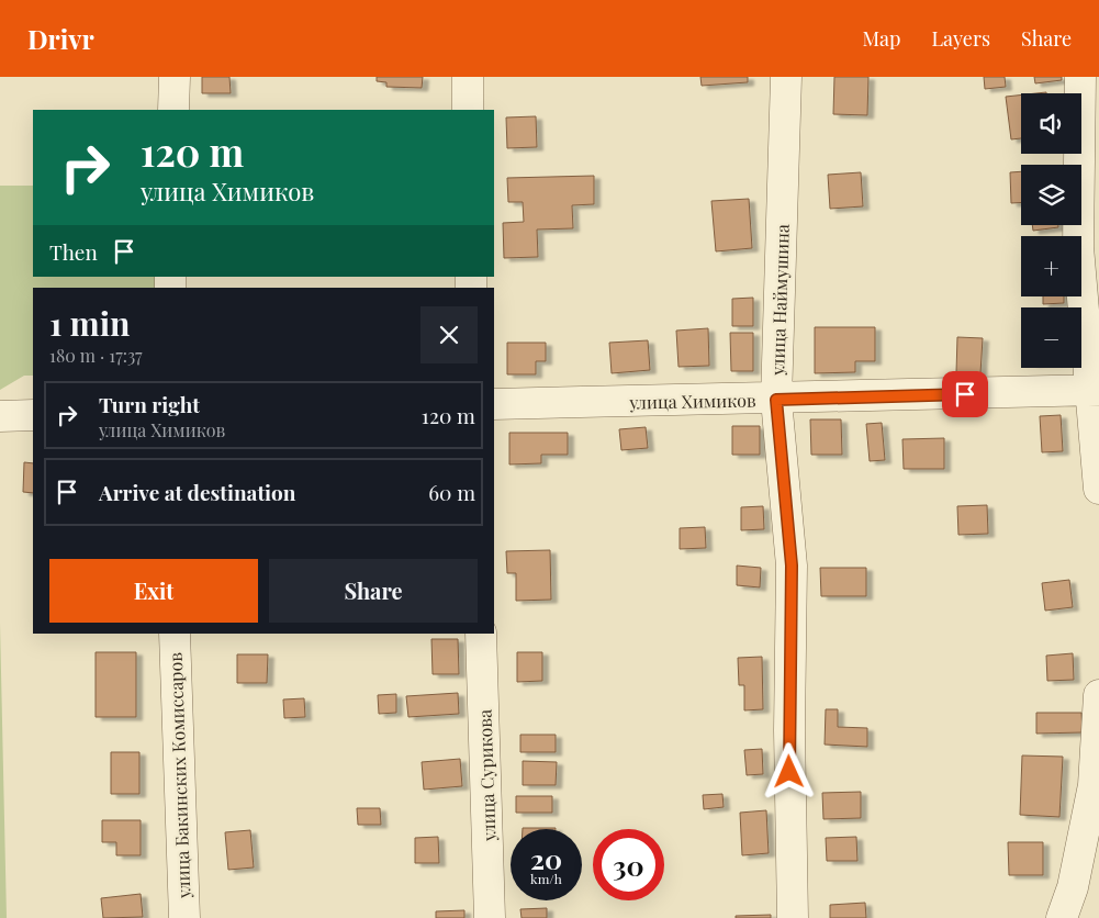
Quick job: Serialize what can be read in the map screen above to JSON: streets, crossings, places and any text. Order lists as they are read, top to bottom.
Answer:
{
  "streets": {
    "street": [
      "улица Наймушина",
      "улица Химиков",
      "улица Бакинских Комиссаров",
      "улица Сурикова"
    ]
  },
  "crossings": [
    ["улица Наймушина", "улица Химиков"]
  ],
  "page": {
    "header": "Drivr",
    "nav": ["Map", "Layers", "Share"],
    "map_buttons": ["+", "−"],
    "turn": ["120 m", "улица Химиков"],
    "then": "Then",
    "heading": ["1 min", "180 m · 17:37"],
    "list": [
      {
        "name": "Turn right",
        "note": "улица Химиков",
        "value": "120 m"
      },
      {
        "name": "Arrive at destination",
        "value": "60 m"
      }
    ],
    "buttons": ["Exit", "Share"],
    "speed": "20 km/h",
    "limit": "30"
  }
}
